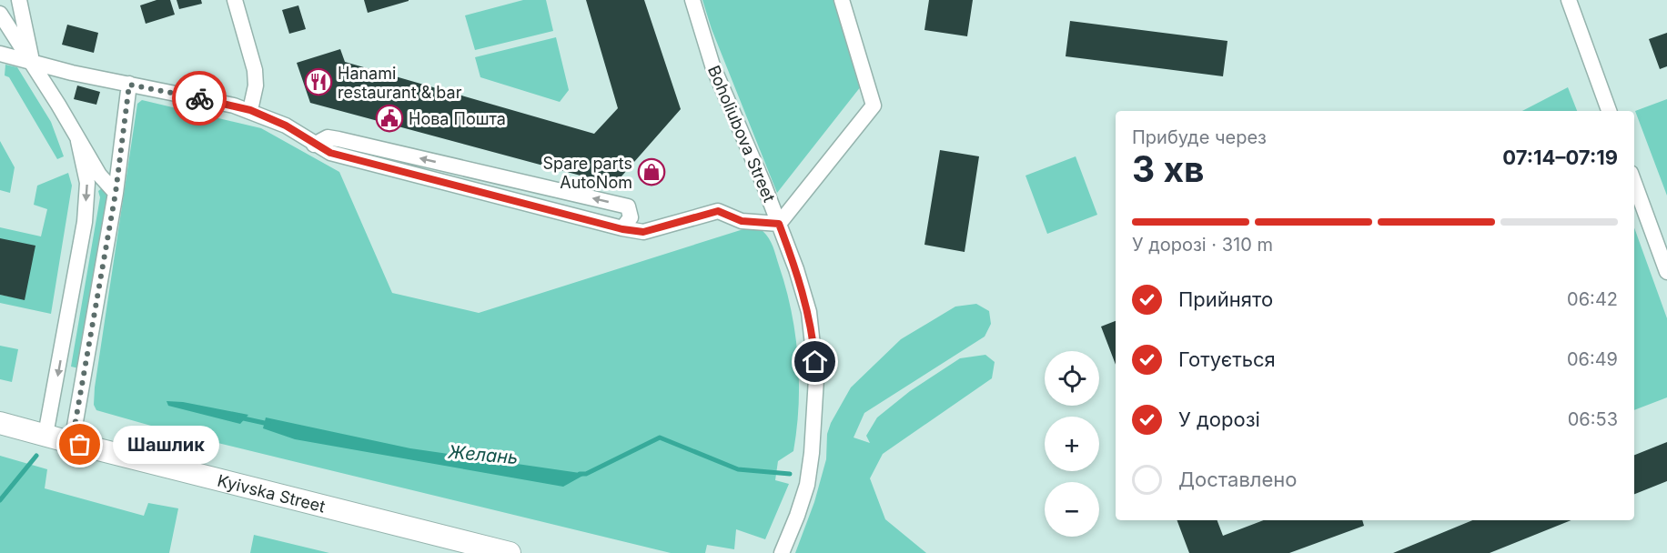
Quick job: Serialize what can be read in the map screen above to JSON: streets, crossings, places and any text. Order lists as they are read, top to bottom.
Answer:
{
  "streets": {
    "main road": ["Kyivska Street"],
    "street": ["Boholiubova Street"]
  },
  "water": ["Желань"],
  "places": {
    "restaurant": ["Hanami restaurant & bar"],
    "public building": ["Нова Пошта"],
    "shop": ["Spare parts AutoNom"],
    "other": ["Шашлик"]
  },
  "page": {
    "heading": ["3 хв", "Прибуде через", "07:14–07:19"],
    "bar": "У дорозі · 310 m",
    "list": [
      ["Прийнято", "06:42"],
      ["Готується", "06:49"],
      ["У дорозі", "06:53"],
      "Доставлено"
    ],
    "map_buttons": ["+", "−"],
    "bubble": "Шашлик"
  }
}
